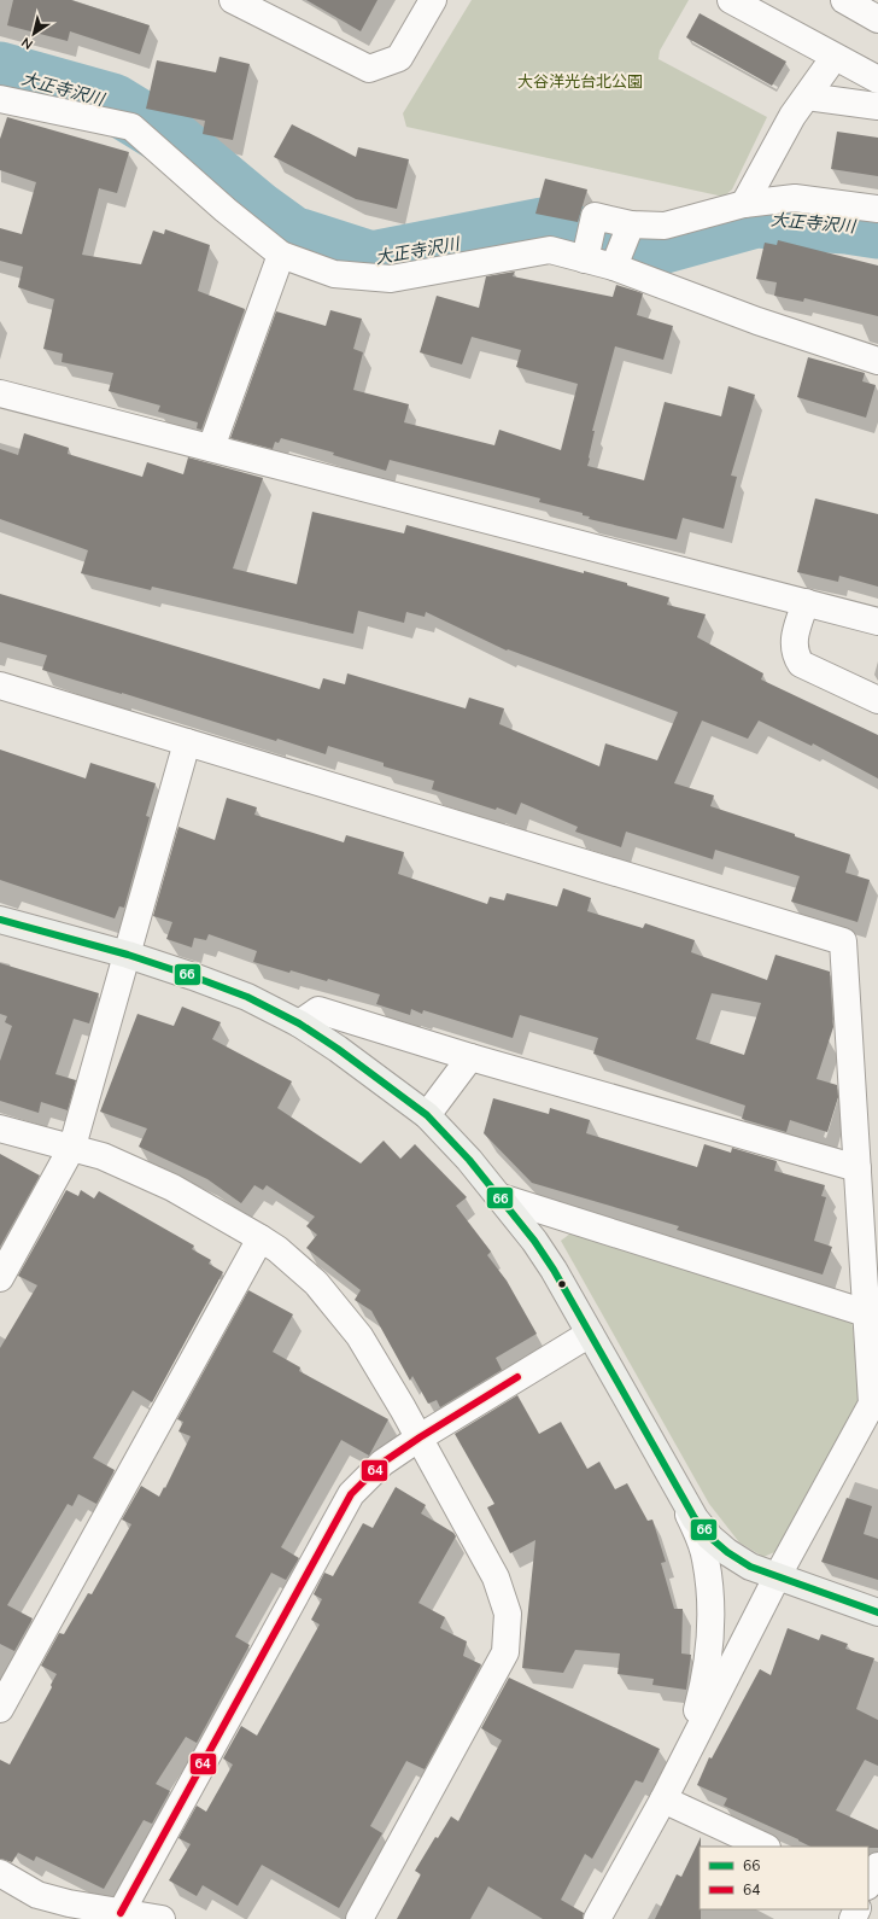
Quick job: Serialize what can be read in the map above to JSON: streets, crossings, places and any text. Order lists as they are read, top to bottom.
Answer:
{
  "water": ["大正寺沢川"],
  "parks": ["大谷洋光台北公園"],
  "lines": ["transit line 66", "transit line 64"],
  "legend": ["66", "64"],
  "north": "bottom left"
}
